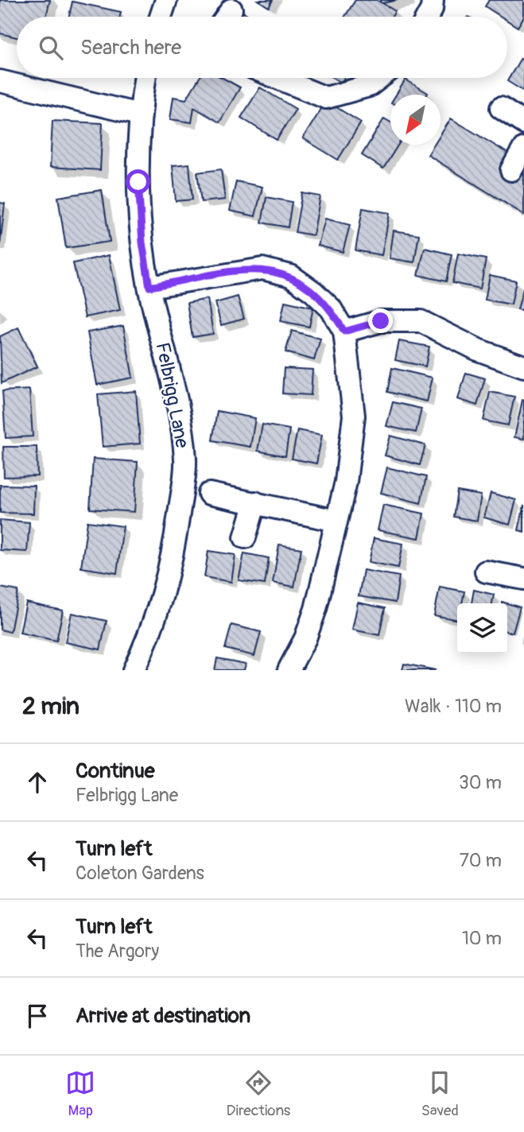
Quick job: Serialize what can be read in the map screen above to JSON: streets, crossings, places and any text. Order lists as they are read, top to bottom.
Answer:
{
  "streets": {
    "street": ["Felbrigg Lane"]
  },
  "north": "bottom left",
  "page": {
    "search": "Search here",
    "heading": ["2 min", "Walk · 110 m"],
    "list": [
      ["Continue", "Felbrigg Lane", "30 m"],
      ["Turn left", "Coleton Gardens", "70 m"],
      ["Turn left", "The Argory", "10 m"],
      "Arrive at destination"
    ],
    "nav": ["Map", "Directions", "Saved"]
  }
}
